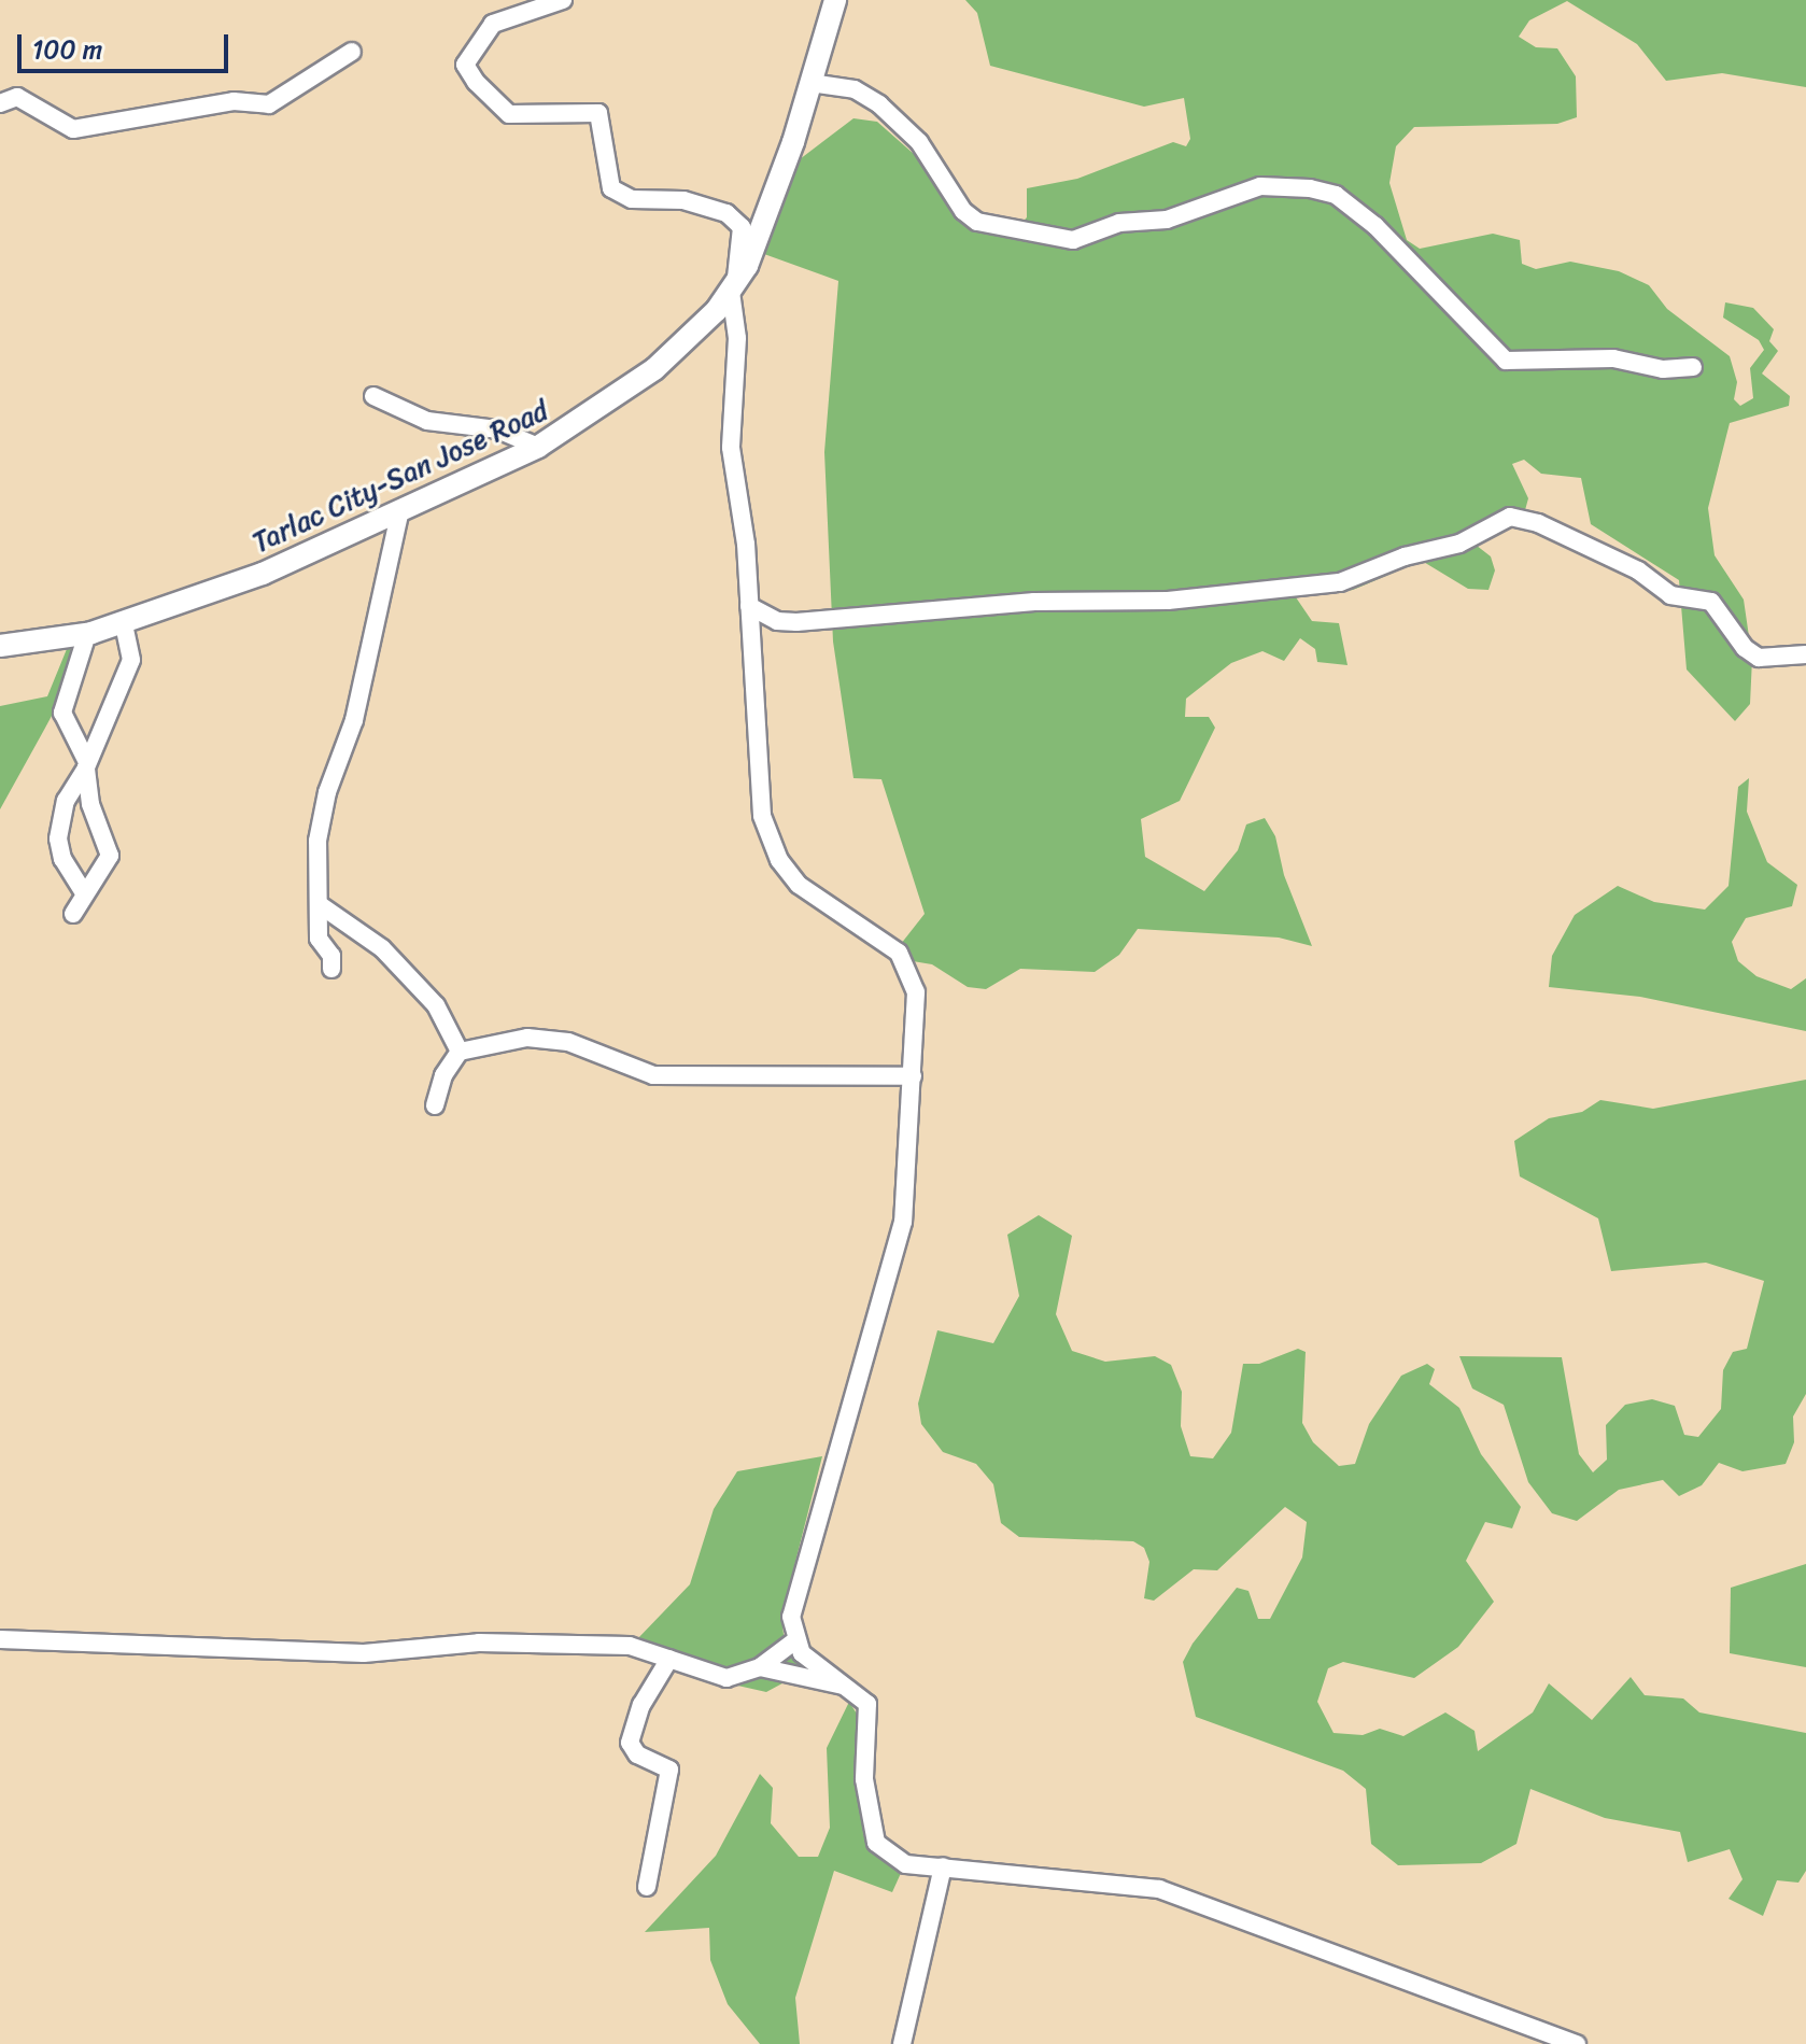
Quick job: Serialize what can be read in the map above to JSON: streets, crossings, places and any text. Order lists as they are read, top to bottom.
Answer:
{
  "streets": {
    "main road": ["Tarlac City-San Jose Road"]
  },
  "scale_bar": "100 m"
}
